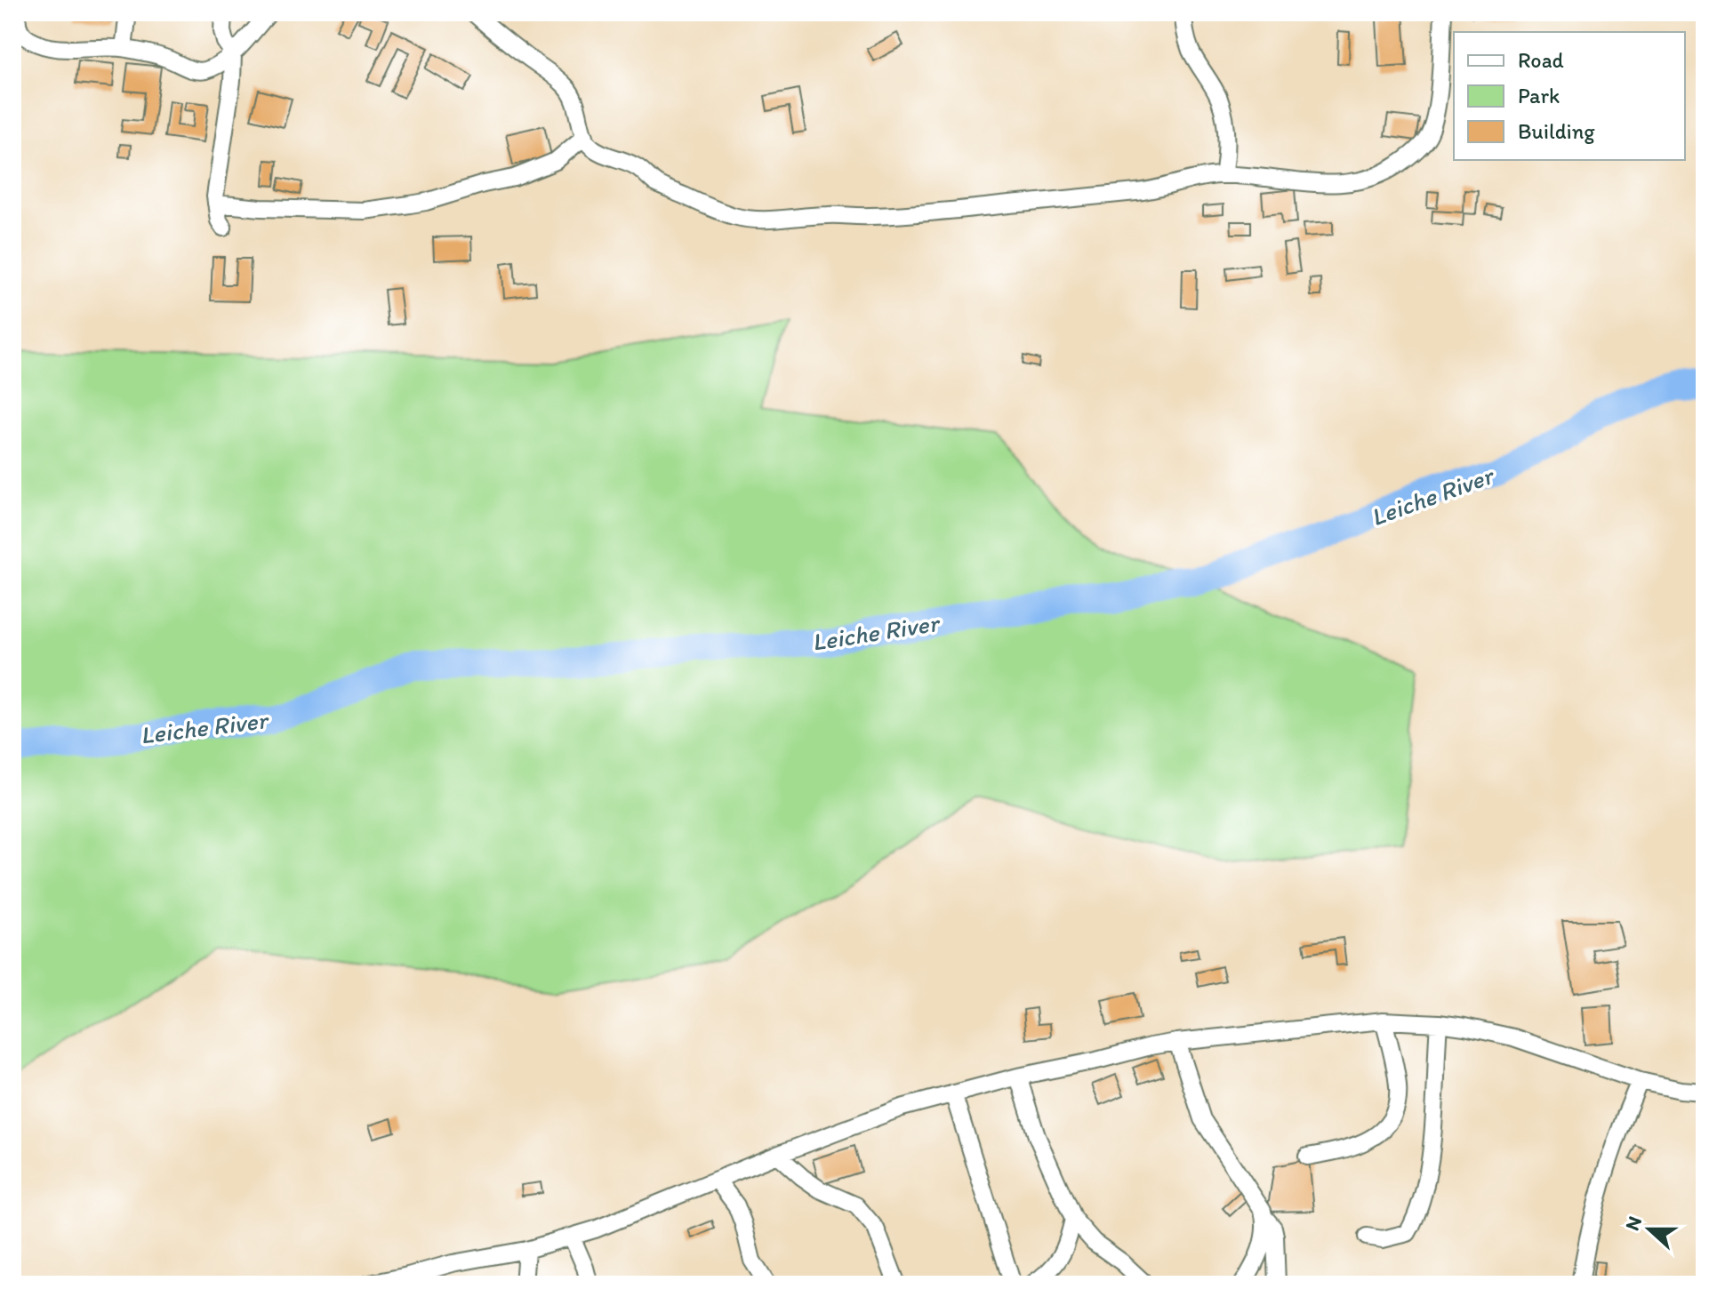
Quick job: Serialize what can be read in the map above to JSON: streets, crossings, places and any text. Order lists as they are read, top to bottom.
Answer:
{
  "water": ["Leiche River"],
  "legend": ["Road", "Park", "Building"],
  "north": "left"
}
